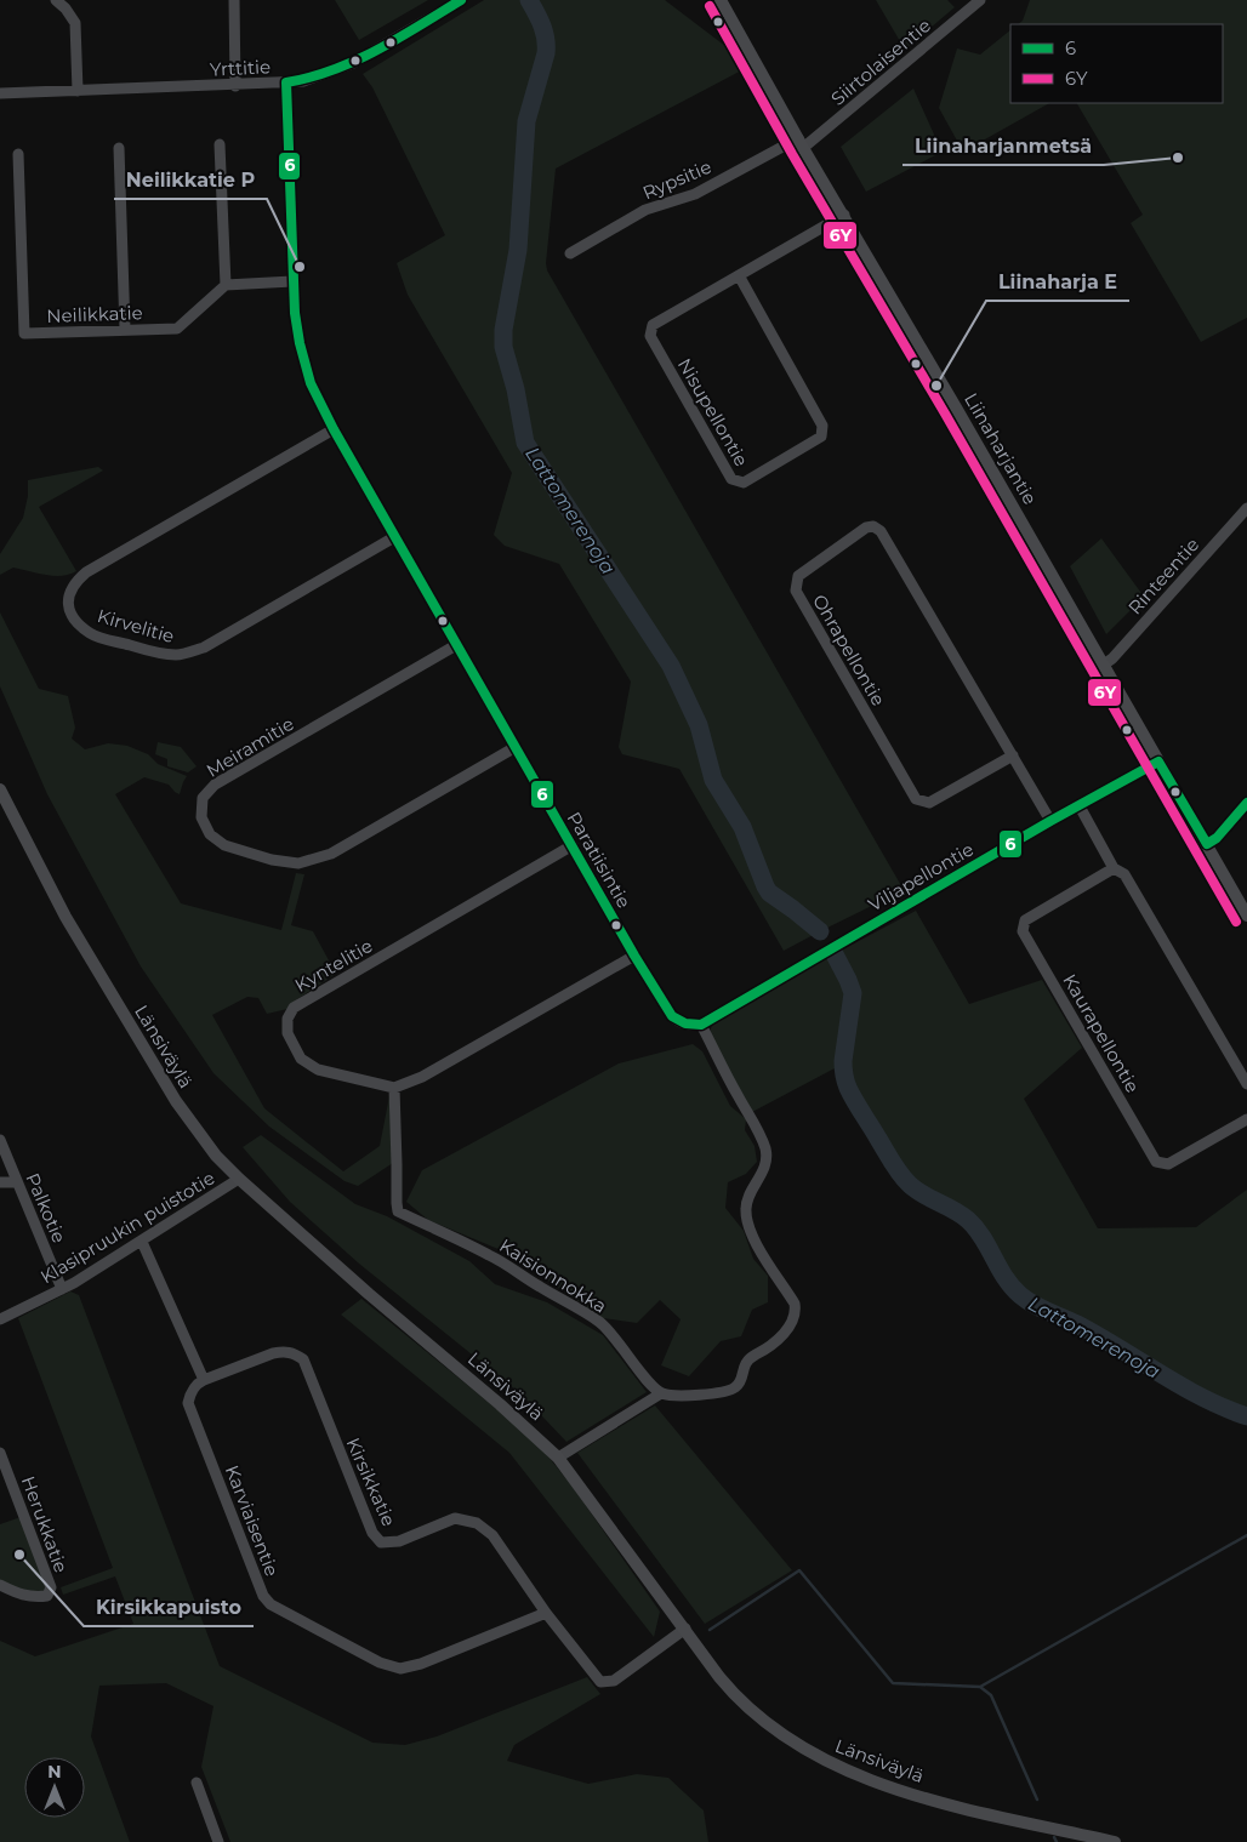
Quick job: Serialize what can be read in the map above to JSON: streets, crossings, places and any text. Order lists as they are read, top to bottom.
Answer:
{
  "streets": {
    "main road": ["Liinaharjantie", "Länsiväylä"],
    "street": [
      "Siirtolaisentie",
      "Yrttitie",
      "Rypsitie",
      "Neilikkatie",
      "Nisupellontie",
      "Rinteentie",
      "Kirvelitie",
      "Ohrapellontie",
      "Meiramitie",
      "Paratiisintie",
      "Viljapellontie",
      "Kyntelitie",
      "Kaurapellontie",
      "Palkotie",
      "Klasipruukin puistotie",
      "Kaisionnokka",
      "Kirsikkatie",
      "Karviaisentie",
      "Herukkatie"
    ]
  },
  "crossings": [
    ["Siirtolaisentie", "Rypsitie"],
    ["Siirtolaisentie", "Liinaharjantie"],
    ["Yrttitie", "Paratiisintie"],
    ["Rypsitie", "Liinaharjantie"],
    ["Nisupellontie", "Liinaharjantie"],
    ["Liinaharjantie", "Rinteentie"],
    ["Liinaharjantie", "Viljapellontie"],
    ["Kirvelitie", "Paratiisintie"],
    ["Ohrapellontie", "Viljapellontie"],
    ["Meiramitie", "Paratiisintie"],
    ["Paratiisintie", "Viljapellontie"],
    ["Paratiisintie", "Kyntelitie"],
    ["Kyntelitie", "Kaisionnokka"],
    ["Länsiväylä", "Klasipruukin puistotie"],
    ["Länsiväylä", "Kirsikkatie"],
    ["Palkotie", "Klasipruukin puistotie"],
    ["Kirsikkatie", "Karviaisentie"]
  ],
  "water": ["Lattomerenoja"],
  "places": [
    "Liinaharjanmetsä",
    "Neilikkatie P",
    "Liinaharja E",
    "Kirsikkapuisto"
  ],
  "lines": ["transit line 6", "transit line 6Y"],
  "legend": ["6", "6Y"],
  "north": "top"
}
